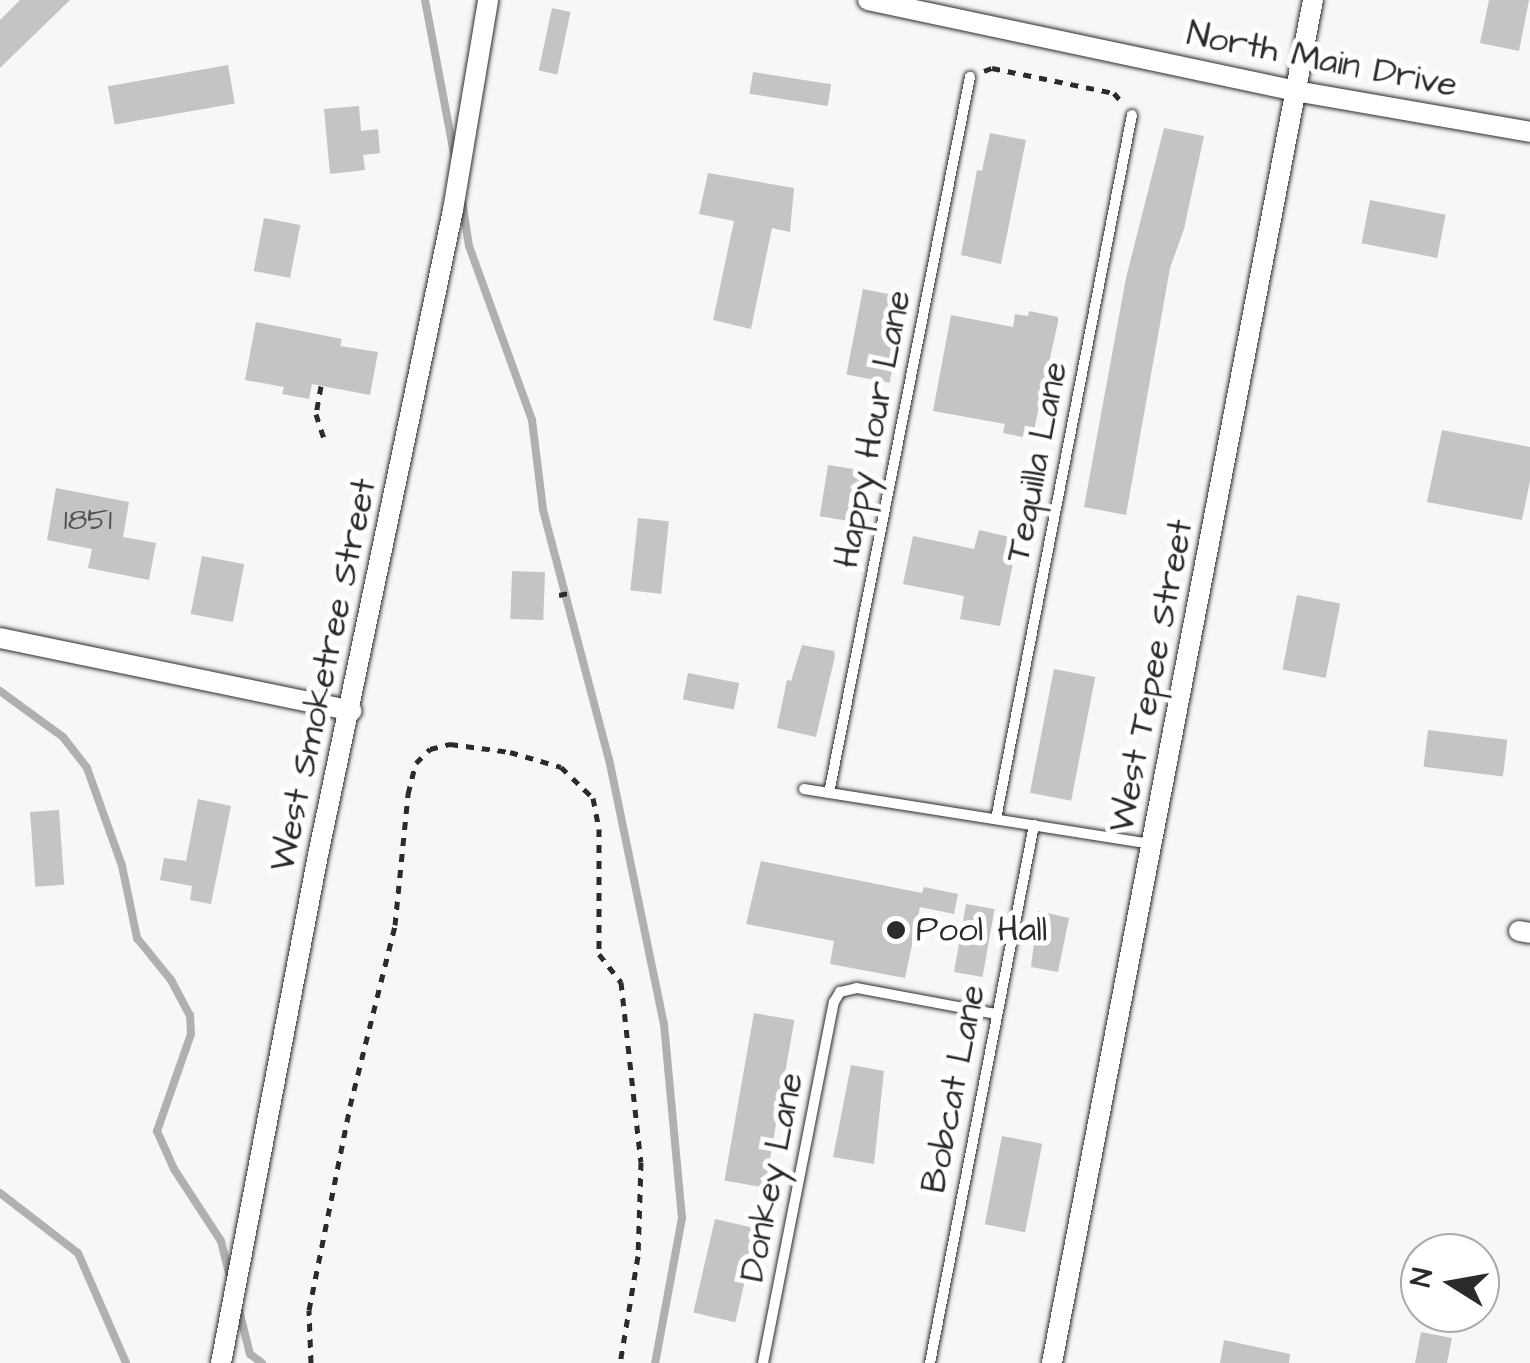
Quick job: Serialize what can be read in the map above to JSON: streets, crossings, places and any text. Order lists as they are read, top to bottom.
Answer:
{
  "streets": {
    "street": ["North Main Drive", "West Smoketree Street", "West Tepee Street"],
    "lane": [
      "Happy Hour Lane",
      "Tequilla Lane",
      "Bobcat Lane",
      "Donkey Lane"
    ]
  },
  "crossings": [
    ["North Main Drive", "West Tepee Street"],
    ["Bobcat Lane", "Donkey Lane"]
  ],
  "places": ["Pool Hall"],
  "house_numbers": ["1851"],
  "north": "left"
}
